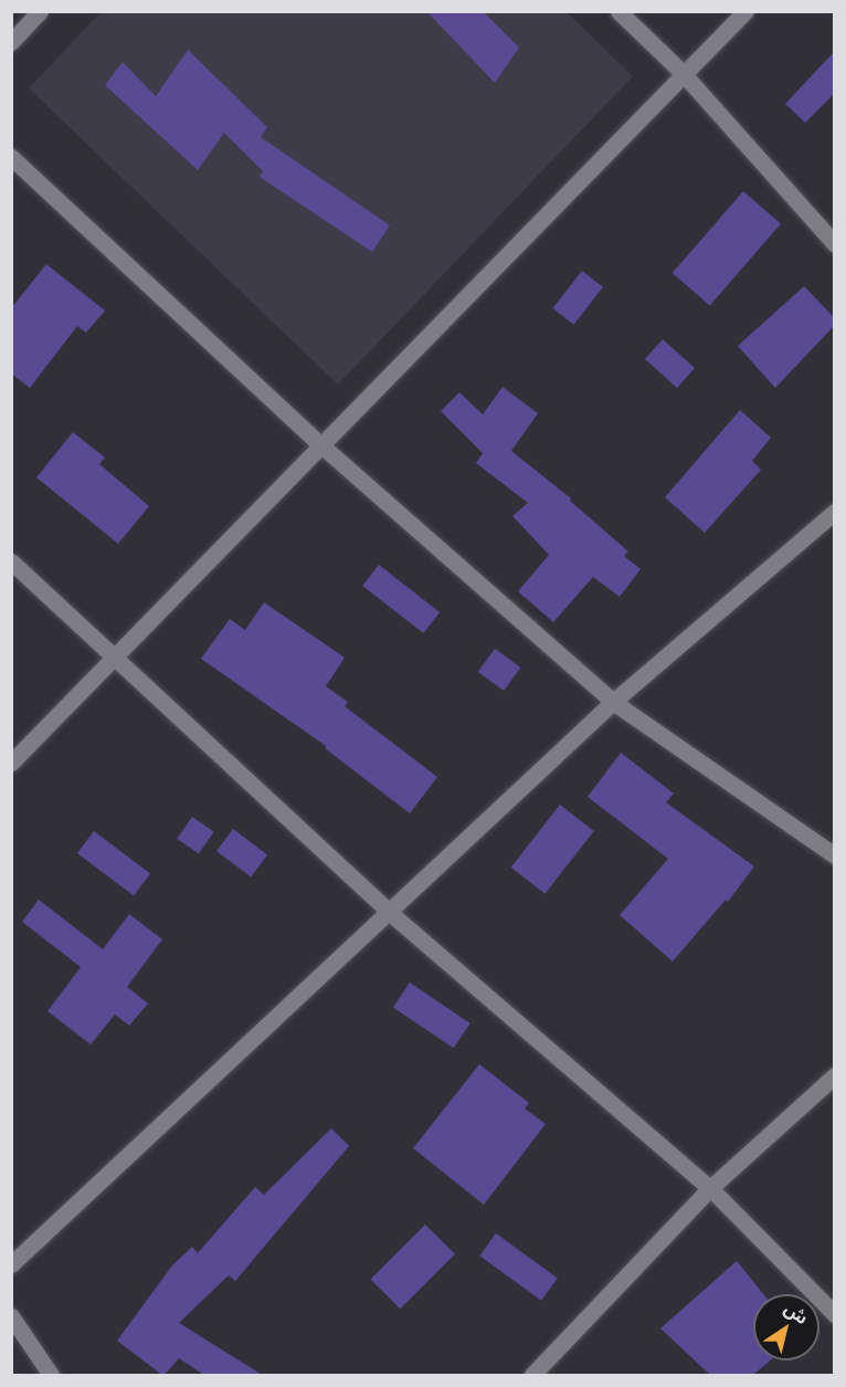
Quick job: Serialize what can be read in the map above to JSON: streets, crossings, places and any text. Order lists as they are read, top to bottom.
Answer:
{
  "north": "top right"
}
